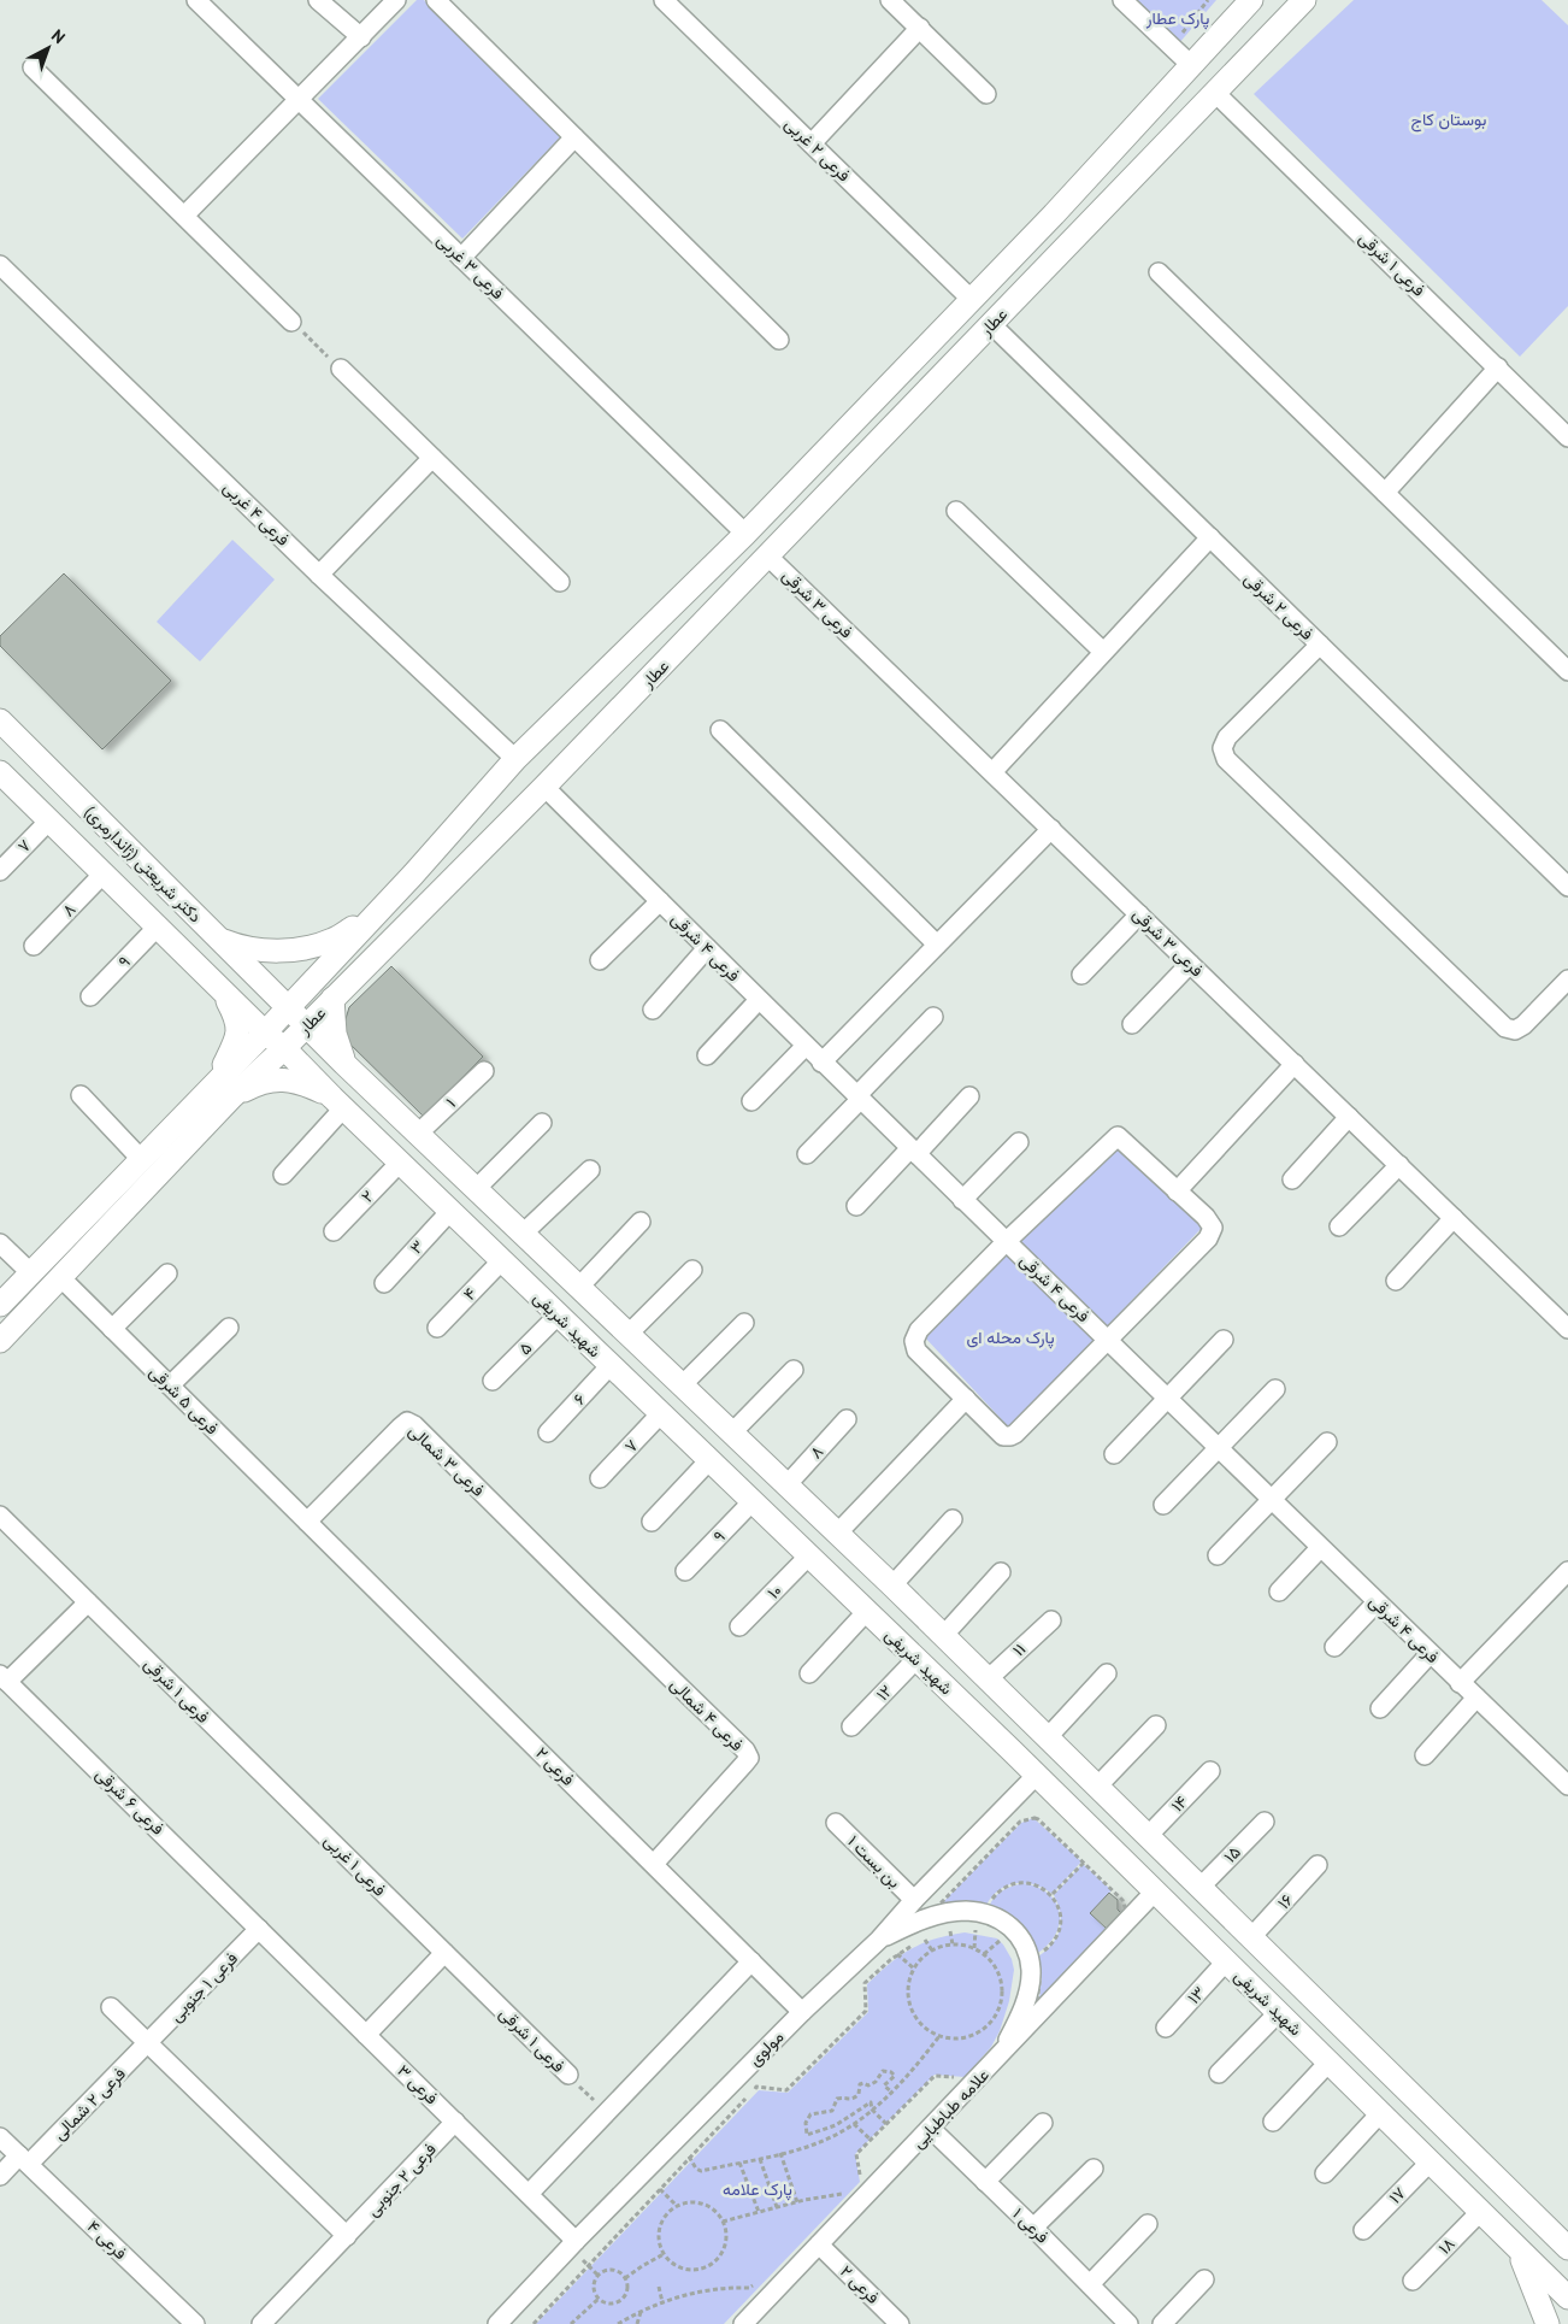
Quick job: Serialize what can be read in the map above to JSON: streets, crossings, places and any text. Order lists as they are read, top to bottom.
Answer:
{
  "streets": {
    "main road": ["عطار", "دکتر شریعتی (ژاندارمری)", "شهید شریفی"],
    "street": [
      "فرعی ۲ غربی",
      "فرعی ۱ شرقی",
      "فرعی ۳ غربی",
      "فرعی ۴ غربی",
      "فرعی ۳ شرقی",
      "فرعی ۲ شرقی",
      "۷",
      "۸",
      "فرعی ۴ شرقی",
      "۹",
      "۱",
      "۲",
      "۳",
      "۴",
      "۵",
      "۶",
      "فرعی ۵ شرقی",
      "فرعی ۳ شمالی",
      "۱۰",
      "۱۱",
      "۱۲",
      "فرعی ۴ شمالی",
      "فرعی ۲",
      "فرعی ۶ شرقی",
      "۱۴",
      "۱۵",
      "بن بست ۱",
      "فرعی ۱ غربی",
      "۱۶",
      "فرعی ۱ جنوبی",
      "۱۳",
      "مولوی",
      "فرعی ۳",
      "فرعی ۲ شمالی",
      "علامه طباطبایی",
      "فرعی ۲ جنوبی",
      "۱۷",
      "فرعی ۱",
      "فرعی ۴",
      "۱۸"
    ]
  },
  "crossings": [
    ["فرعی ۲ غربی", "عطار"],
    ["فرعی ۱ شرقی", "عطار"],
    ["فرعی ۱ شرقی", "فرعی ۱ غربی"],
    ["فرعی ۳ غربی", "عطار"],
    ["عطار", "فرعی ۴ غربی"],
    ["عطار", "فرعی ۳ شرقی"],
    ["عطار", "فرعی ۲ شرقی"],
    ["عطار", "دکتر شریعتی (ژاندارمری)"],
    ["عطار", "فرعی ۴ شرقی"],
    ["عطار", "شهید شریفی"],
    ["عطار", "فرعی ۵ شرقی"],
    ["۷", "دکتر شریعتی (ژاندارمری)"],
    ["۷", "شهید شریفی"],
    ["دکتر شریعتی (ژاندارمری)", "۸"],
    ["دکتر شریعتی (ژاندارمری)", "۹"],
    ["دکتر شریعتی (ژاندارمری)", "شهید شریفی"],
    ["۸", "شهید شریفی"],
    ["۹", "شهید شریفی"],
    ["۱", "شهید شریفی"],
    ["۲", "شهید شریفی"],
    ["۳", "شهید شریفی"],
    ["۴", "شهید شریفی"],
    ["شهید شریفی", "۵"],
    ["شهید شریفی", "۶"],
    ["شهید شریفی", "۱۰"],
    ["شهید شریفی", "۱۱"],
    ["شهید شریفی", "۱۲"],
    ["شهید شریفی", "۱۴"],
    ["شهید شریفی", "۱۵"],
    ["شهید شریفی", "۱۶"],
    ["شهید شریفی", "۱۳"],
    ["شهید شریفی", "مولوی"],
    ["شهید شریفی", "علامه طباطبایی"],
    ["شهید شریفی", "۱۷"],
    ["شهید شریفی", "۱۸"],
    ["فرعی ۵ شرقی", "فرعی ۳ شمالی"],
    ["فرعی ۵ شرقی", "فرعی ۲"],
    ["فرعی ۳ شمالی", "فرعی ۴ شمالی"],
    ["فرعی ۳ شمالی", "فرعی ۲"],
    ["فرعی ۴ شمالی", "فرعی ۲"],
    ["فرعی ۲", "مولوی"],
    ["فرعی ۲", "علامه طباطبایی"],
    ["فرعی ۶ شرقی", "فرعی ۱ جنوبی"],
    ["فرعی ۶ شرقی", "فرعی ۳"],
    ["بن بست ۱", "مولوی"],
    ["فرعی ۱ جنوبی", "فرعی ۳"],
    ["فرعی ۱ جنوبی", "فرعی ۲ شمالی"],
    ["مولوی", "فرعی ۳"],
    ["فرعی ۳", "فرعی ۲ جنوبی"],
    ["فرعی ۲ شمالی", "فرعی ۴"],
    ["علامه طباطبایی", "فرعی ۱"]
  ],
  "parks": [
    "پارک عطار",
    "بوستان کاج",
    "پارک محله ای",
    "پارک علامه"
  ],
  "north": "top right"
}
